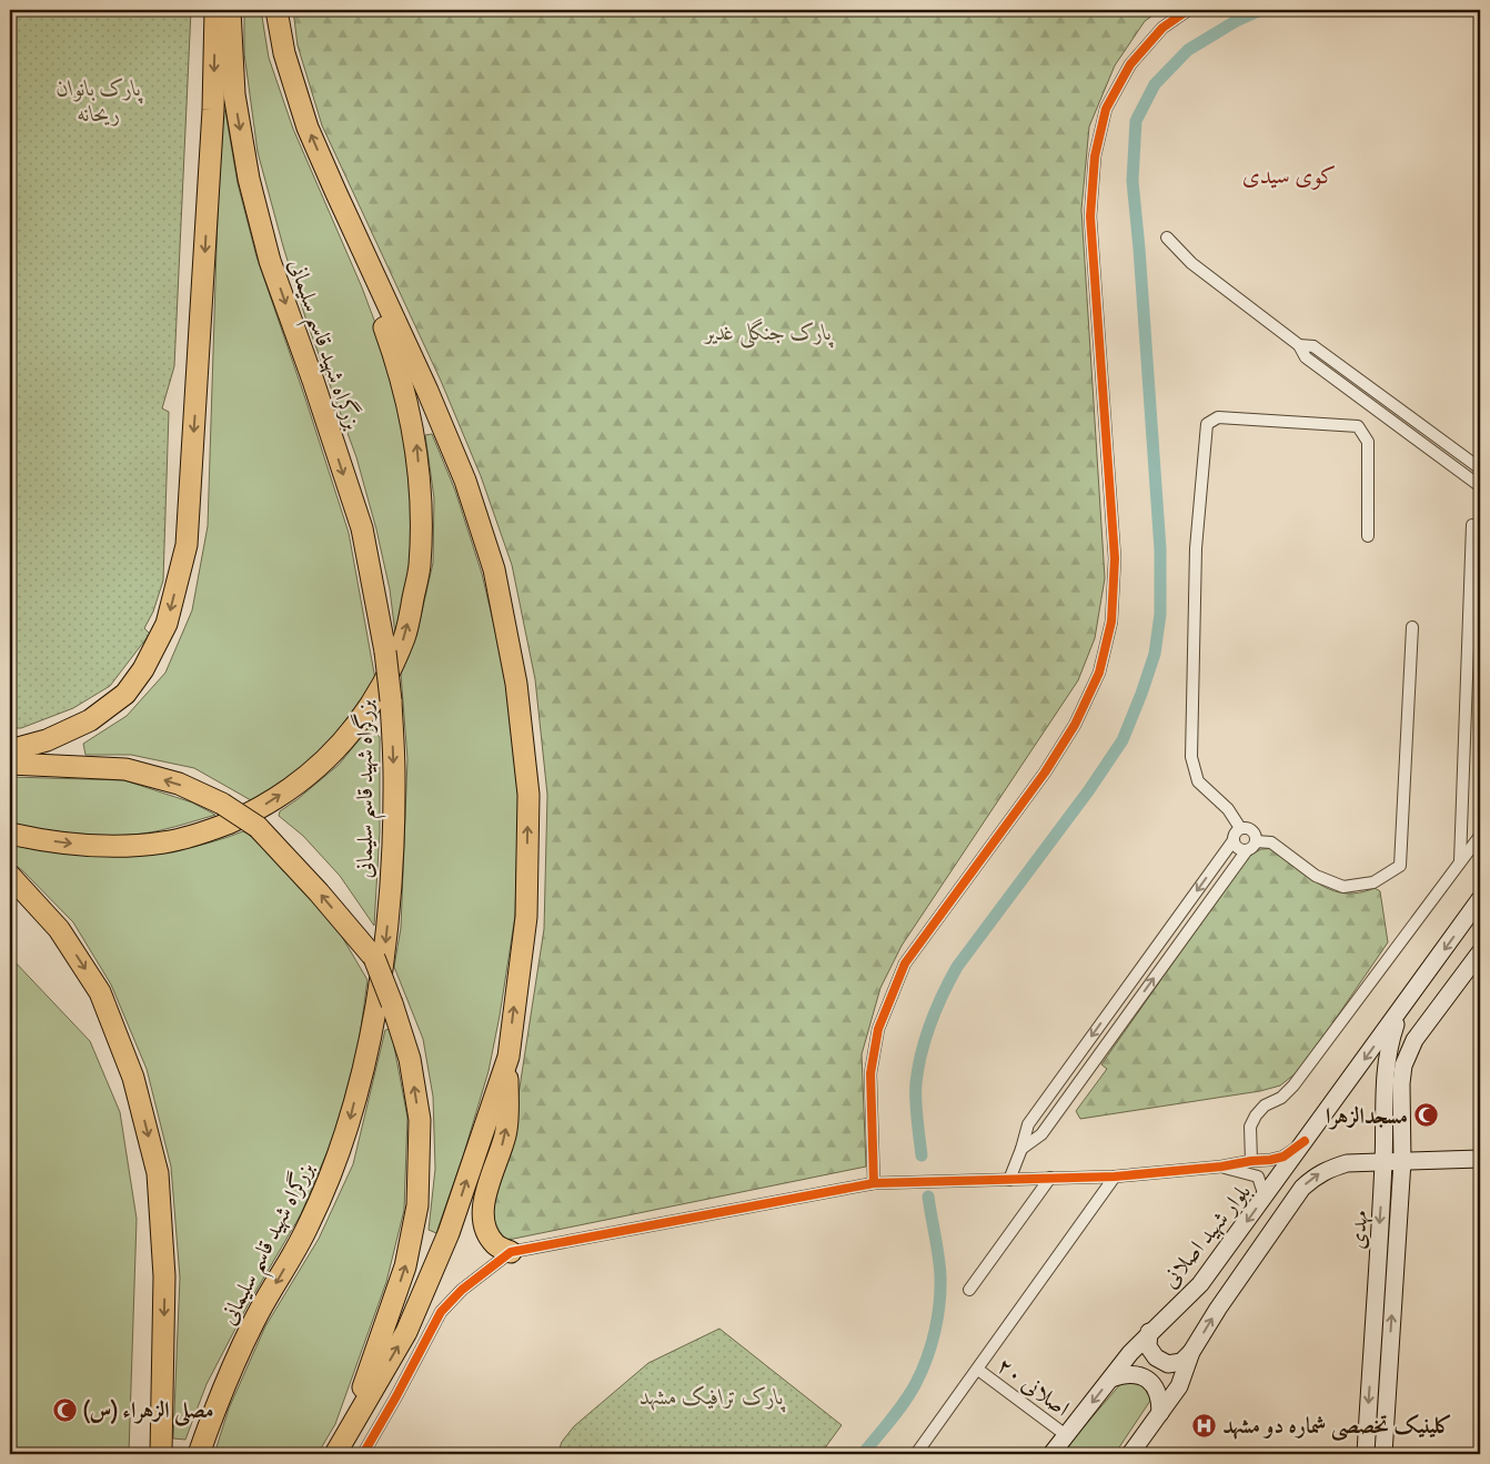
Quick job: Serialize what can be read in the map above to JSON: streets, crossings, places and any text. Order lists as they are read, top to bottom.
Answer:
{
  "streets": {
    "highway": ["بزرگراه شهید قاسم سلیمانی"],
    "main road": ["مهدی", "بلوار شهید اصلانی"],
    "street": ["اصلانی ۲۰"]
  },
  "crossings": [
    ["مهدی", "بلوار شهید اصلانی"],
    ["بلوار شهید اصلانی", "اصلانی ۲۰"]
  ],
  "districts": ["کوی سیدی"],
  "parks": ["پارک بانوان ریحانه", "پارک جنگلی غدیر", "پارک ترافیک مشهد"],
  "places": {
    "mosque": ["مسجدالزهرا", "مصلی الزهراء (س)"],
    "hospital": ["کلینیک تخصصی شمار‌ه دو مشهد"]
  }
}
